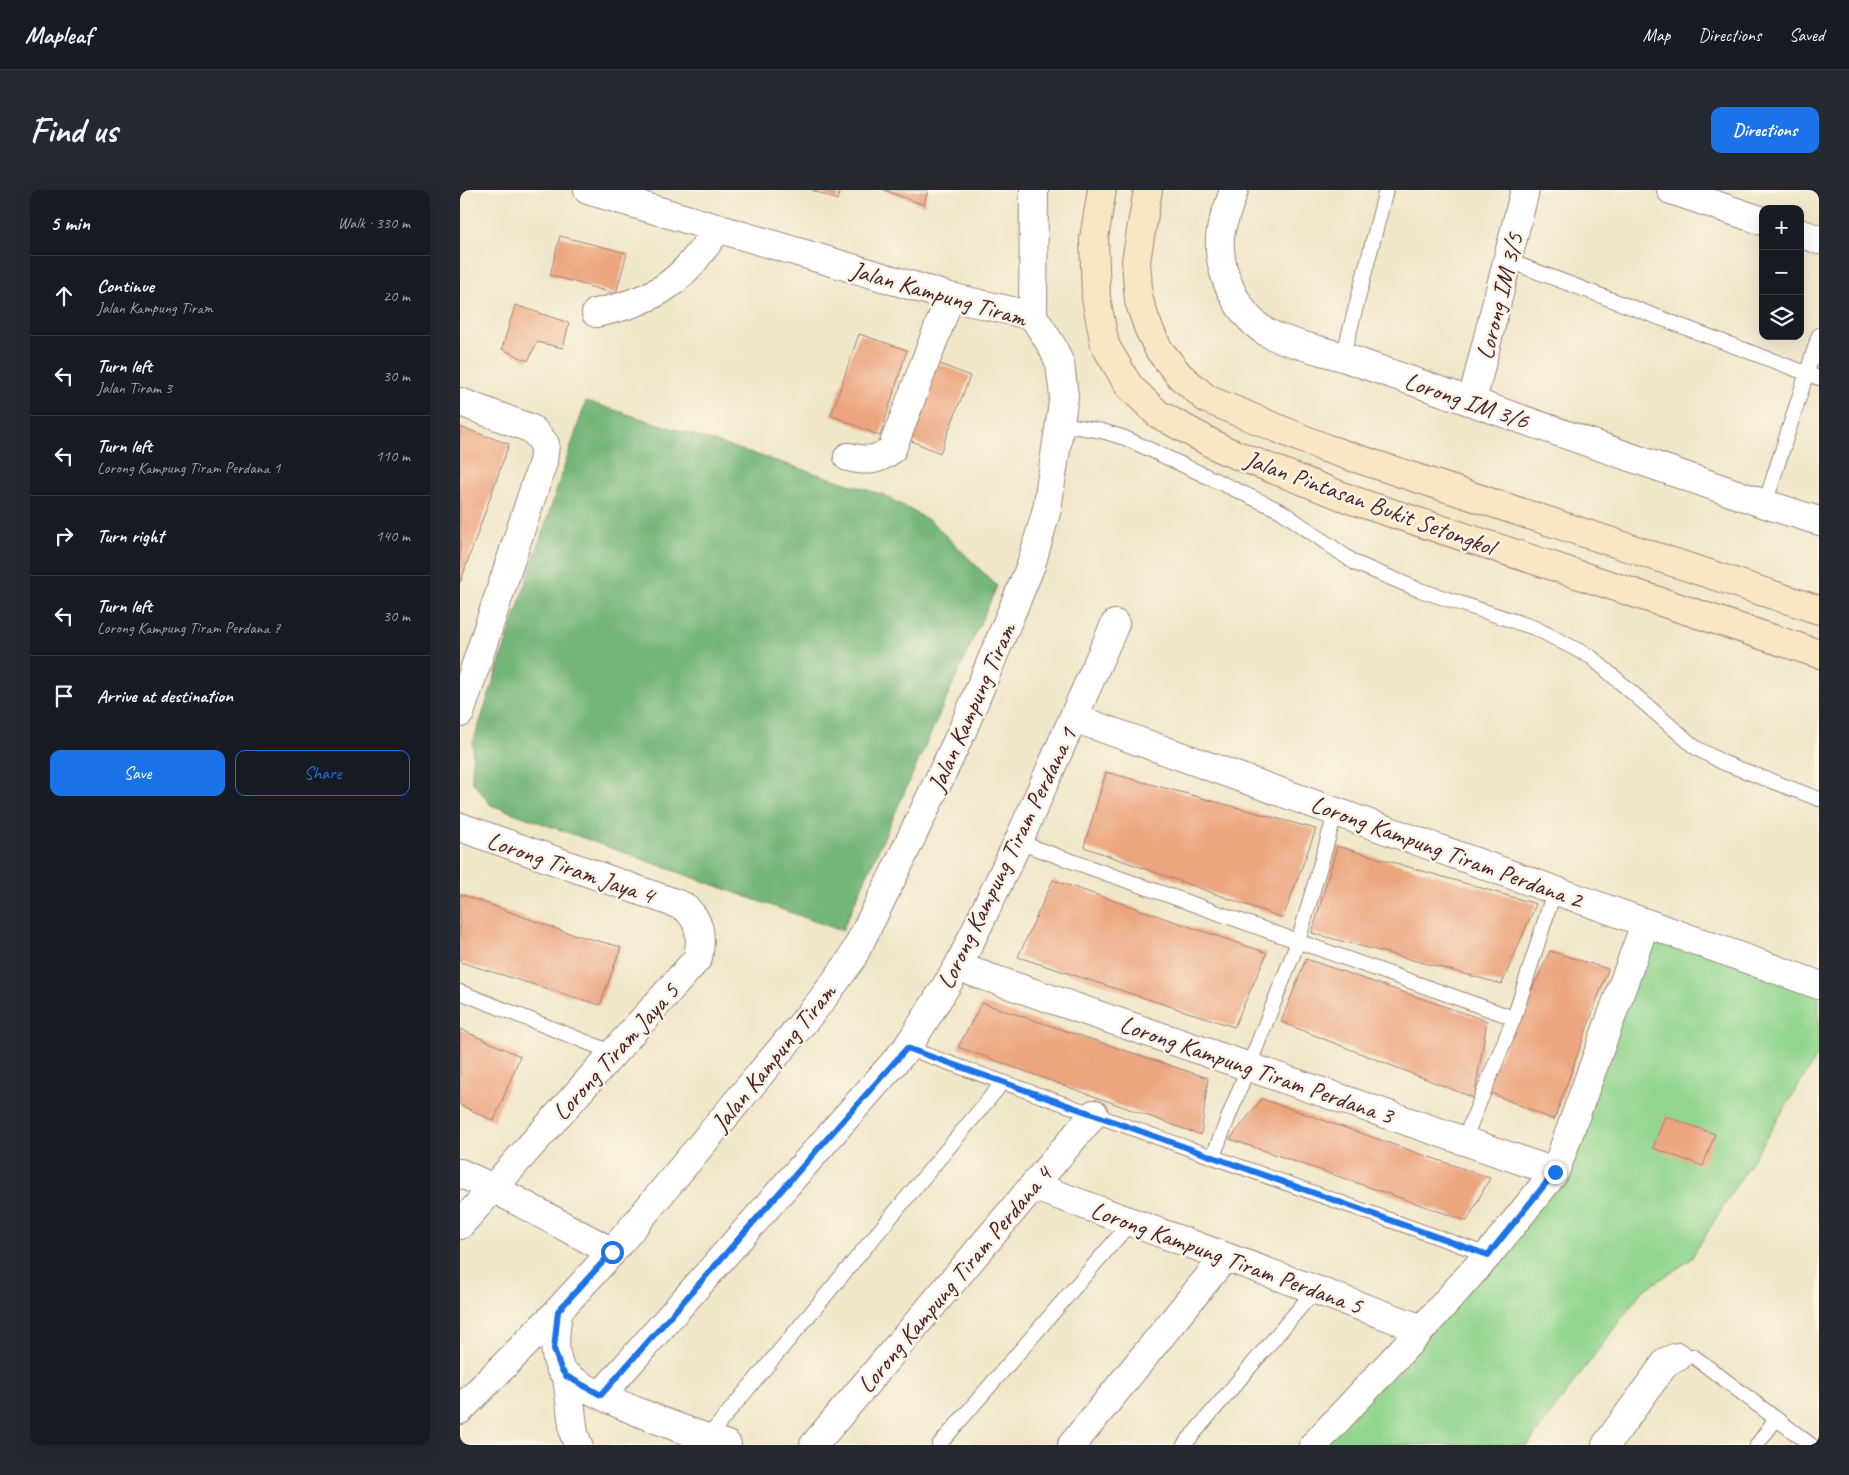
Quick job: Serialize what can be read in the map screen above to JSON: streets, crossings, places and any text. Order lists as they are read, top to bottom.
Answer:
{
  "streets": {
    "main road": ["Jalan Pintasan Bukit Setongkol"],
    "street": [
      "Jalan Kampung Tiram",
      "Lorong IM 3/5",
      "Lorong IM 3/6",
      "Lorong Kampung Tiram Perdana 2",
      "Lorong Kampung Tiram Perdana 1",
      "Lorong Tiram Jaya 4",
      "Lorong Tiram Jaya 5",
      "Lorong Kampung Tiram Perdana 3",
      "Lorong Kampung Tiram Perdana 5",
      "Lorong Kampung Tiram Perdana 4"
    ]
  },
  "crossings": [
    ["Lorong IM 3/5", "Lorong IM 3/6"],
    ["Lorong Kampung Tiram Perdana 2", "Lorong Kampung Tiram Perdana 1"],
    ["Lorong Kampung Tiram Perdana 1", "Lorong Kampung Tiram Perdana 3"],
    ["Lorong Tiram Jaya 4", "Lorong Tiram Jaya 5"],
    ["Lorong Kampung Tiram Perdana 5", "Lorong Kampung Tiram Perdana 4"]
  ],
  "page": {
    "header": "Mapleaf",
    "nav": ["Map", "Directions", "Saved"],
    "buttons": [
      "Directions",
      ["Save", "Share"]
    ],
    "title": "Find us",
    "heading": ["5 min", "Walk · 330 m"],
    "map_buttons": ["+", "−"],
    "list": [
      ["Continue", "Jalan Kampung Tiram", "20 m"],
      ["Turn left", "Jalan Tiram 3", "30 m"],
      ["Turn left", "Lorong Kampung Tiram Perdana 1", "110 m"],
      ["Turn right", "140 m"],
      ["Turn left", "Lorong Kampung Tiram Perdana 7", "30 m"],
      "Arrive at destination"
    ]
  }
}
